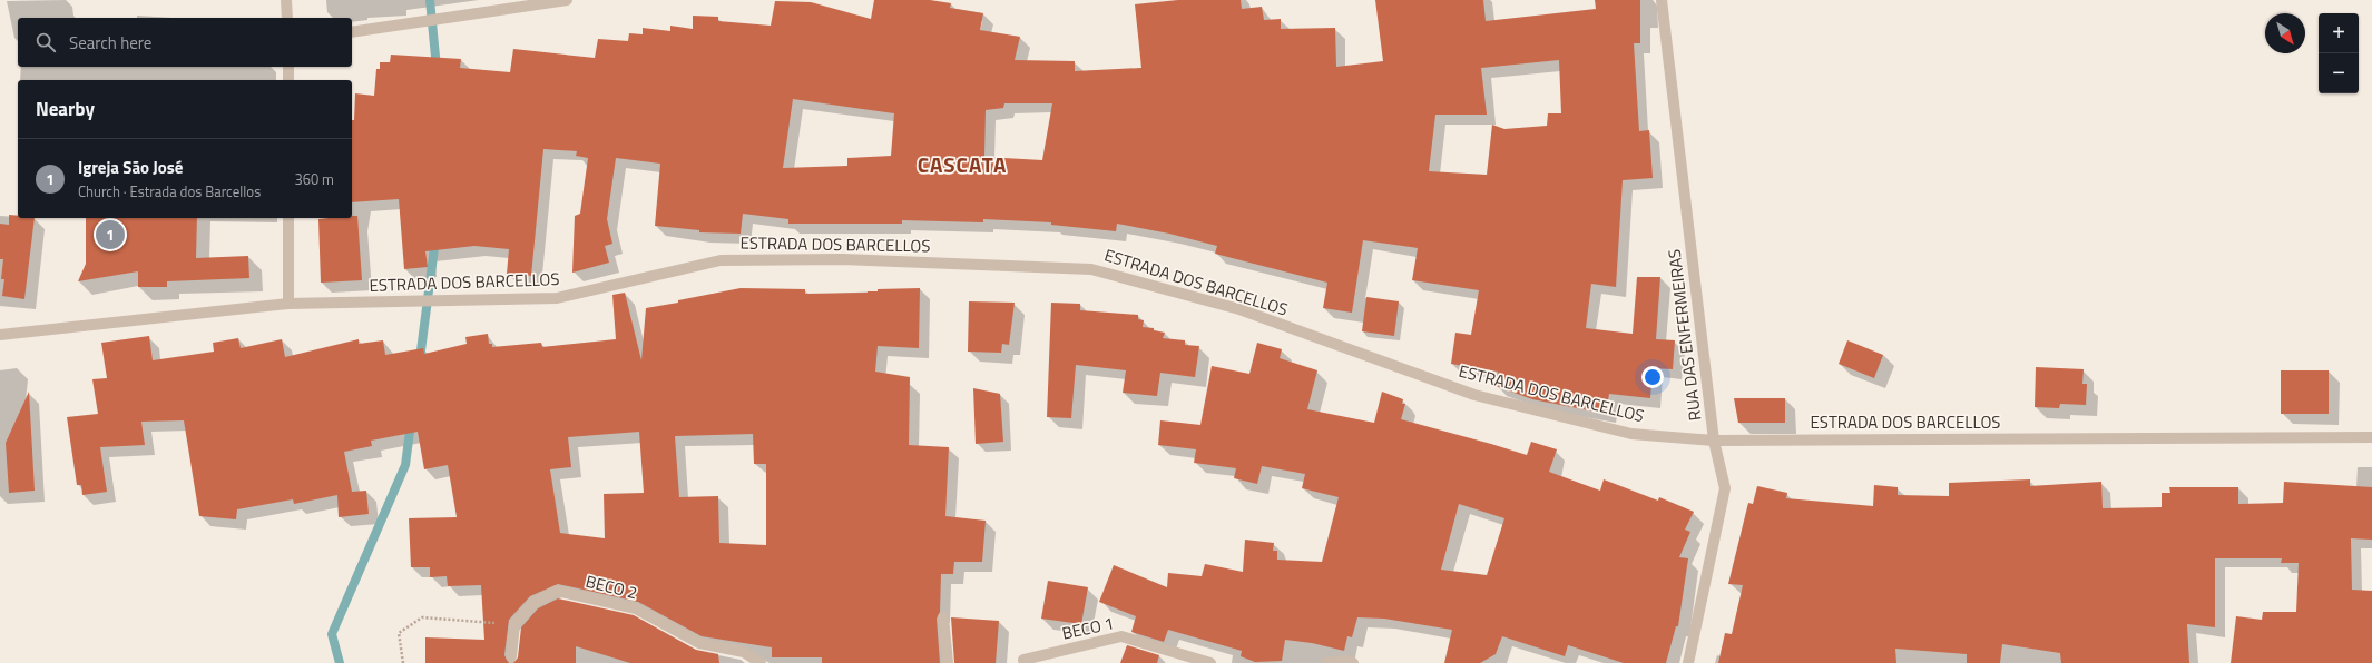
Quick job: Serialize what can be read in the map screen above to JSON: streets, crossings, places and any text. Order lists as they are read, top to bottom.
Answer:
{
  "streets": {
    "street": [
      "ESTRADA DOS BARCELLOS",
      "RUA DAS ENFERMEIRAS",
      "BECO 2",
      "BECO 1"
    ]
  },
  "crossings": [
    ["ESTRADA DOS BARCELLOS", "RUA DAS ENFERMEIRAS"]
  ],
  "districts": ["CASCATA"],
  "north": "bottom right",
  "page": {
    "map_buttons": ["+", "−"],
    "search": "Search here",
    "heading": "Nearby",
    "list": [
      {
        "mark": "1",
        "name": "Igreja São José",
        "note": "Church · Estrada dos Barcellos",
        "value": "360 m"
      }
    ],
    "pins": "1"
  }
}
